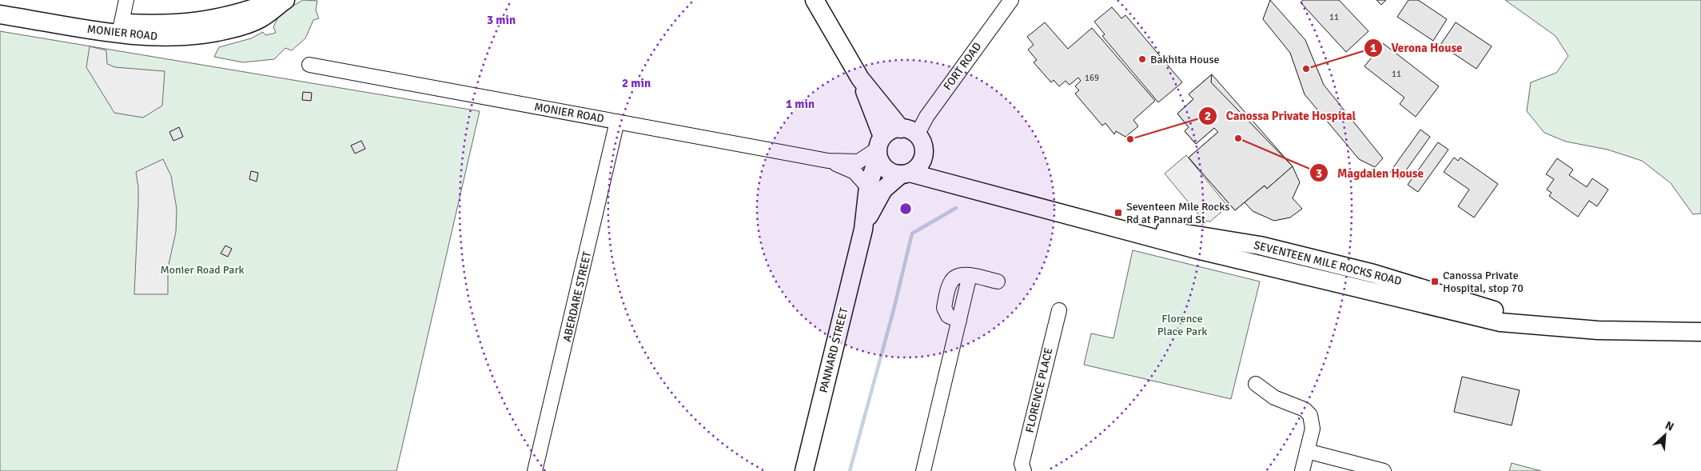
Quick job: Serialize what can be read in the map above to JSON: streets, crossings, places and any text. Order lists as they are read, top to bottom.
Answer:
{
  "streets": {
    "main road": ["MONIER ROAD", "SEVENTEEN MILE ROCKS ROAD", "PANNARD STREET"],
    "street": ["FORT ROAD", "ABERDARE STREET", "FLORENCE PLACE"]
  },
  "crossings": [
    ["MONIER ROAD", "FORT ROAD"],
    ["MONIER ROAD", "SEVENTEEN MILE ROCKS ROAD"],
    ["MONIER ROAD", "ABERDARE STREET"],
    ["MONIER ROAD", "PANNARD STREET"],
    ["FORT ROAD", "SEVENTEEN MILE ROCKS ROAD"],
    ["FORT ROAD", "PANNARD STREET"],
    ["SEVENTEEN MILE ROCKS ROAD", "PANNARD STREET"]
  ],
  "parks": ["Monier Road Park", "Florence Place Park"],
  "places": {
    "other": [
      "Bakhita House",
      "Verona House",
      "Magdalen House",
      "Canossa Private Hospital"
    ],
    "transit": ["Seventeen Mile Rocks Rd at Pannard St", "Canossa Private Hospital, stop 70"]
  },
  "house_numbers": ["11", "11", "169"],
  "north": "top right",
  "rings": ["3 min", "2 min", "1 min"]
}
